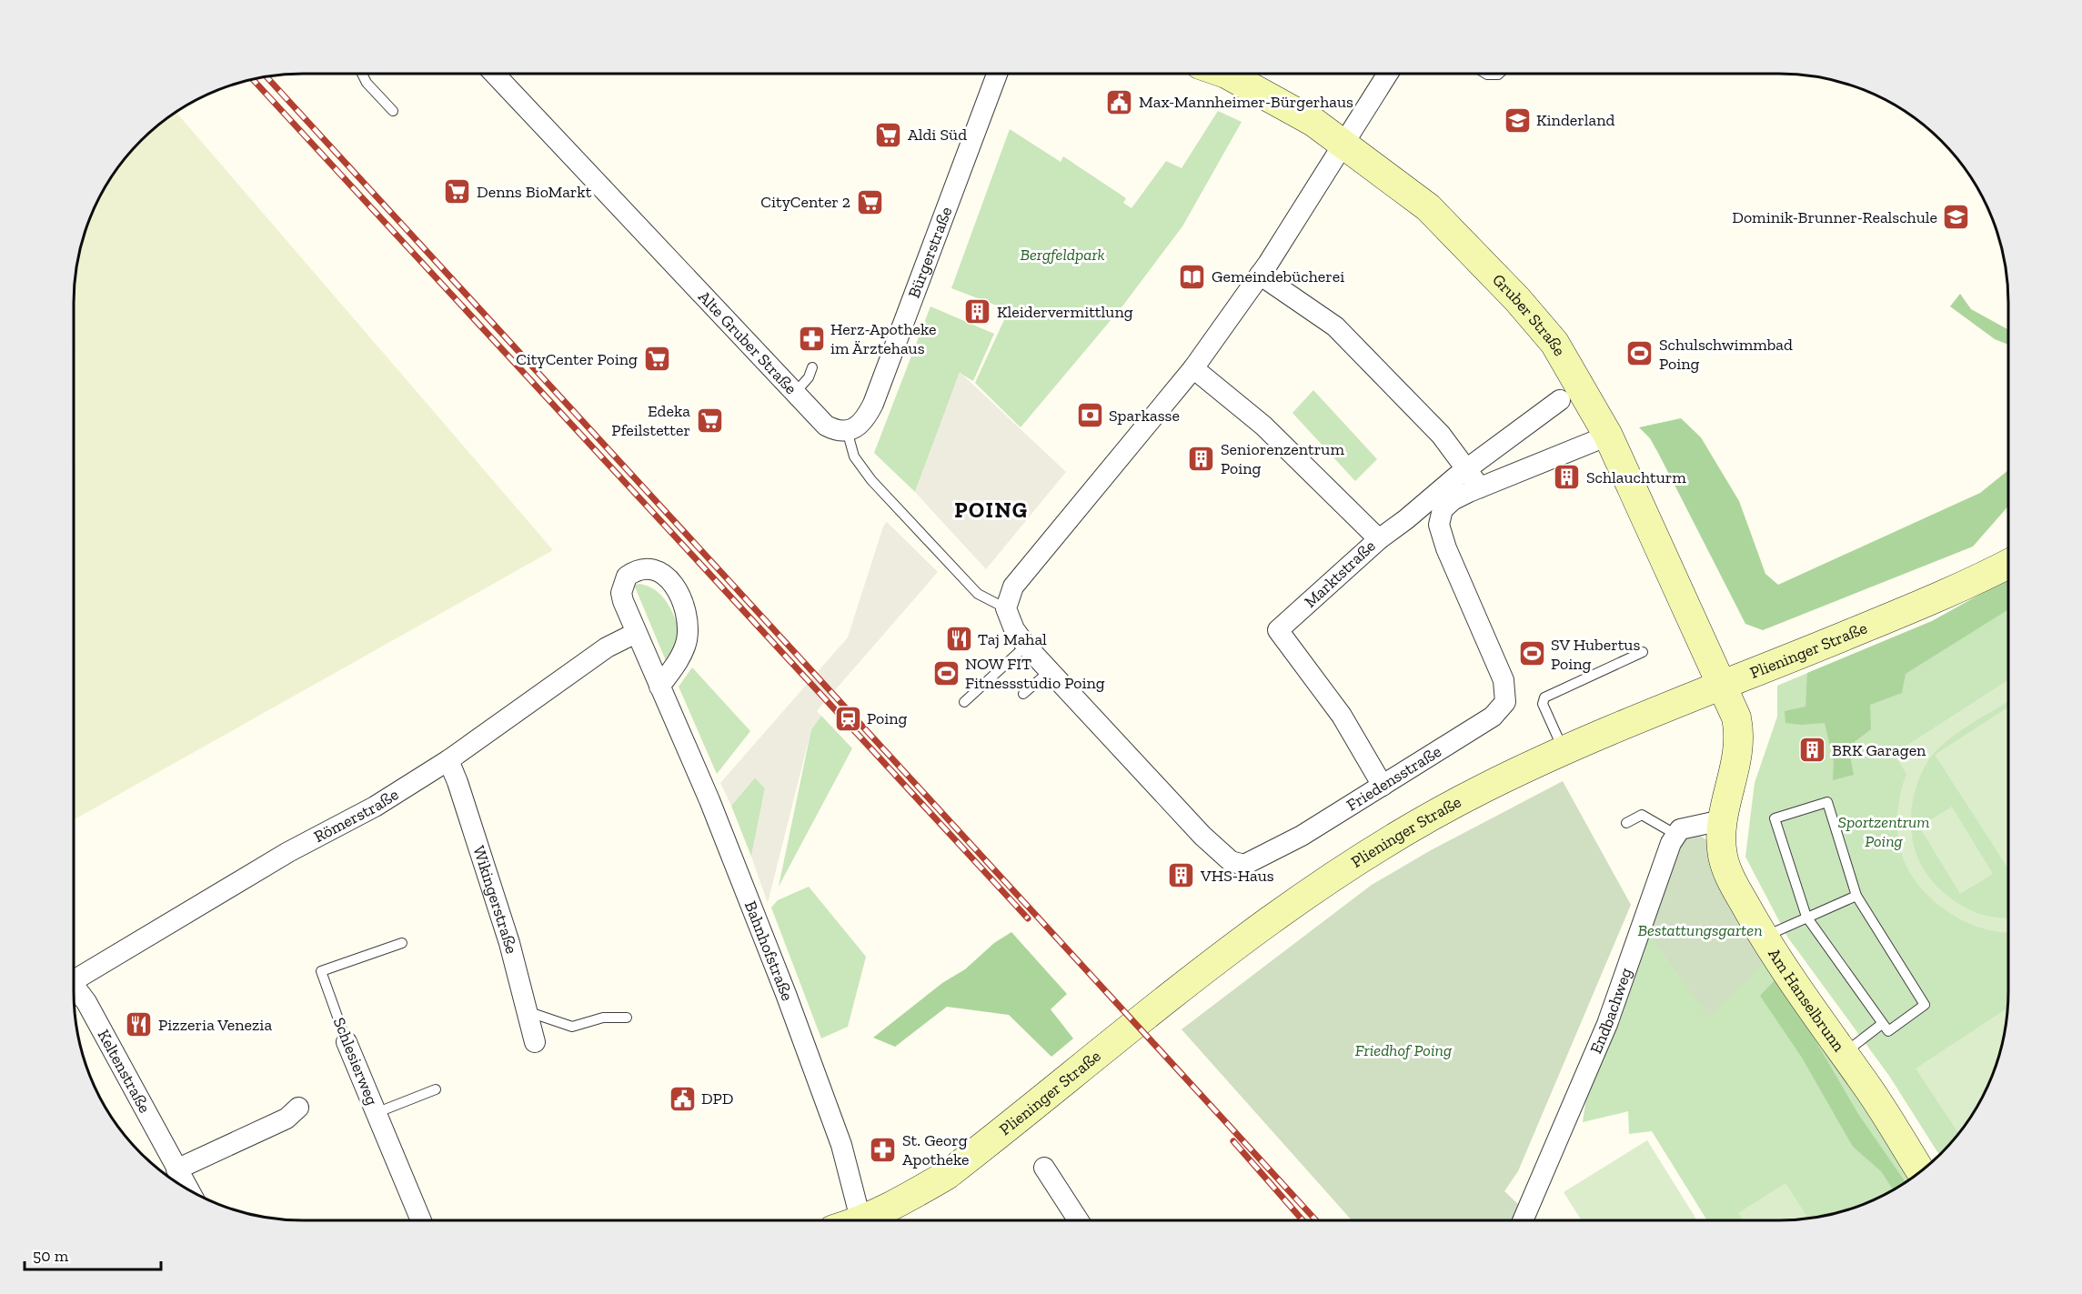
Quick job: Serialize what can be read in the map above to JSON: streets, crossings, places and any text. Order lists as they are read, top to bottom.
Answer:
{
  "streets": {
    "street": [
      "Bürgerstraße",
      "Gruber Straße",
      "Alte Gruber Straße",
      "Marktstraße",
      "Plieninger Straße",
      "Friedensstraße",
      "Römerstraße",
      "Wikingerstraße",
      "Bahnhofstraße",
      "Am Hanselbrunn",
      "Endbachweg",
      "Schlesierweg",
      "Keltenstraße"
    ]
  },
  "crossings": [
    ["Bürgerstraße", "Alte Gruber Straße"],
    ["Gruber Straße", "Plieninger Straße"],
    ["Gruber Straße", "Friedensstraße"],
    ["Gruber Straße", "Am Hanselbrunn"],
    ["Marktstraße", "Friedensstraße"],
    ["Plieninger Straße", "Am Hanselbrunn"],
    ["Römerstraße", "Wikingerstraße"],
    ["Römerstraße", "Bahnhofstraße"]
  ],
  "districts": ["POING"],
  "parks": [
    "Bergfeldpark",
    "Sportzentrum Poing",
    "Bestattungsgarten",
    "Friedhof Poing"
  ],
  "places": {
    "public building": ["Max-Mannheimer-Bürgerhaus", "DPD"],
    "school or university": ["Kinderland", "Dominik-Brunner-Realschule"],
    "supermarket": [
      "Aldi Süd",
      "Denns BioMarkt",
      "CityCenter 2",
      "CityCenter Poing",
      "Edeka Pfeilstetter"
    ],
    "library": ["Gemeindebücherei"],
    "building": [
      "Kleidervermittlung",
      "Seniorenzentrum Poing",
      "Schlauchturm",
      "BRK Garagen",
      "VHS-Haus"
    ],
    "pharmacy": ["Herz-Apotheke im Ärztehaus", "St. Georg Apotheke"],
    "sports": ["Schulschwimmbad Poing", "SV Hubertus Poing", "NOW FIT Fitnessstudio Poing"],
    "bank": ["Sparkasse"],
    "restaurant": ["Taj Mahal", "Pizzeria Venezia"],
    "station": ["Poing"]
  },
  "scale_bar": "50 m"
}
